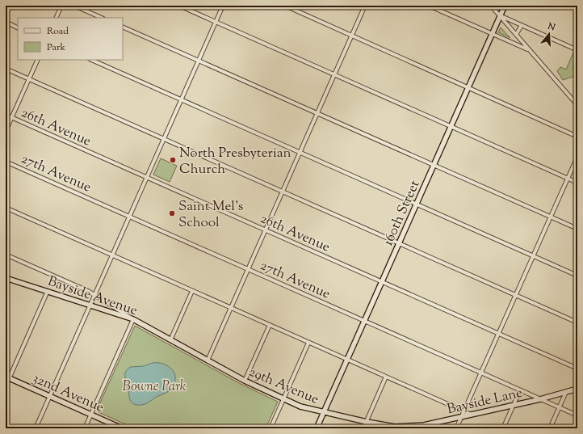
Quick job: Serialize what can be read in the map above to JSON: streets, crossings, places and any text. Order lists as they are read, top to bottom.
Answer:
{
  "streets": {
    "street": [
      "26th Avenue",
      "27th Avenue",
      "160th Street",
      "Bayside Avenue",
      "29th Avenue",
      "32nd Avenue",
      "Bayside Lane"
    ]
  },
  "crossings": [
    ["26th Avenue", "160th Street"],
    ["27th Avenue", "160th Street"],
    ["27th Avenue", "Bayside Lane"],
    ["160th Street", "29th Avenue"],
    ["Bayside Avenue", "29th Avenue"],
    ["29th Avenue", "Bayside Lane"]
  ],
  "parks": ["Bowne Park"],
  "places": ["North Presbyterian Church", "Saint Mel's School"],
  "legend": ["Road", "Park"],
  "north": "top"
}
